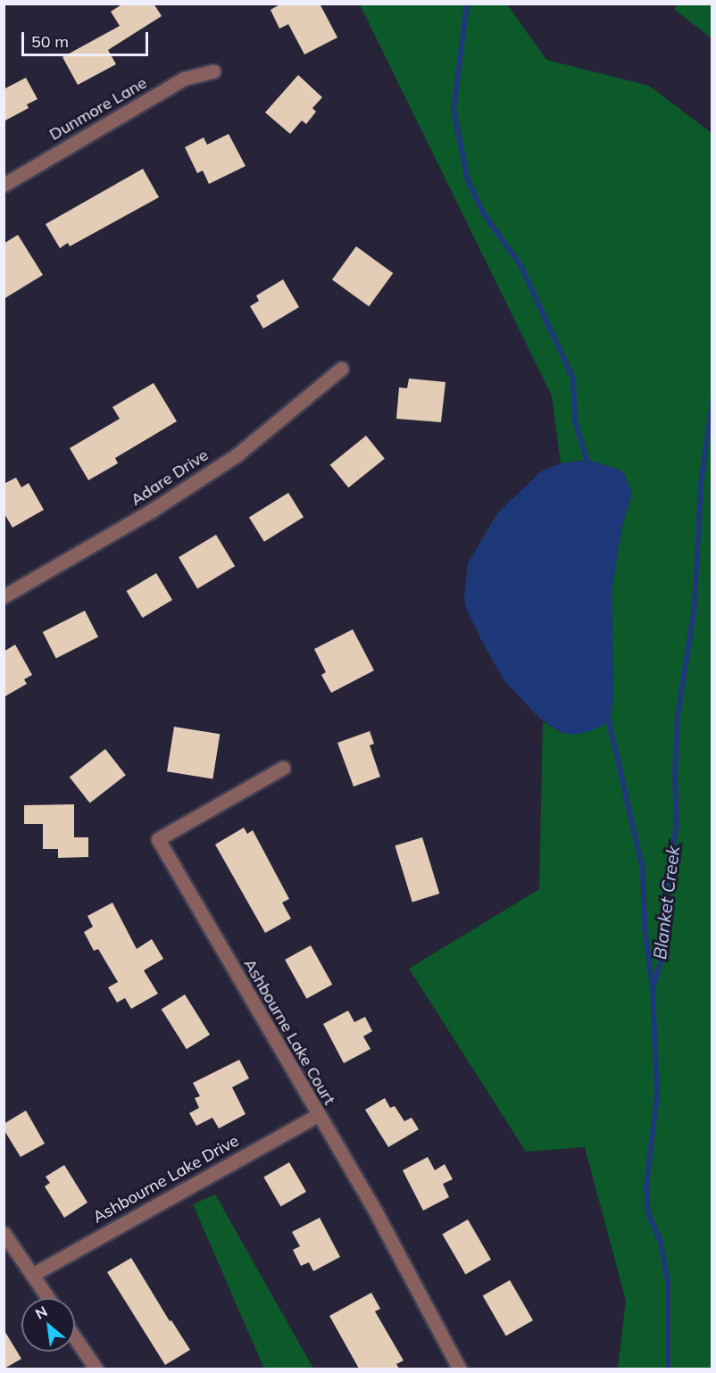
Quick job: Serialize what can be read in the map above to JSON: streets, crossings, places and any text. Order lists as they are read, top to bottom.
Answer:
{
  "streets": {
    "street": [
      "Dunmore Lane",
      "Adare Drive",
      "Ashbourne Lake Court",
      "Ashbourne Lake Drive"
    ]
  },
  "crossings": [
    ["Ashbourne Lake Court", "Ashbourne Lake Drive"]
  ],
  "water": ["Blanket Creek"],
  "scale_bar": "50 m",
  "north": "top left"
}
